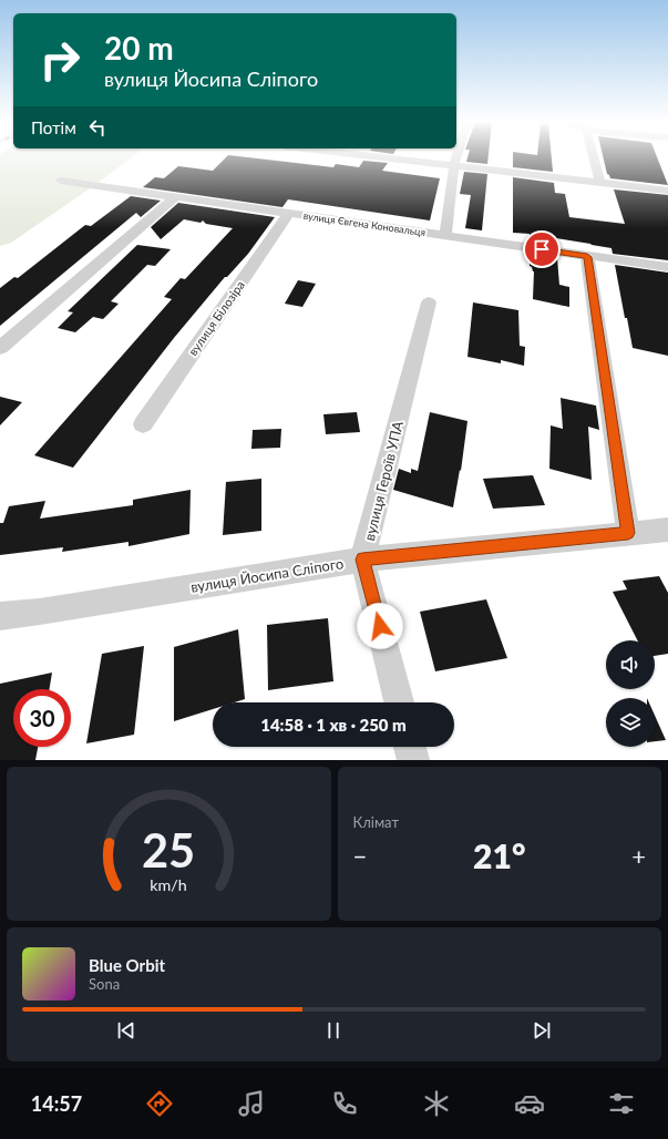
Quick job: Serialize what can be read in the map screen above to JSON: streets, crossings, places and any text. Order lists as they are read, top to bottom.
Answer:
{
  "streets": {
    "street": [
      "вулиця Євгена Коновальця",
      "вулиця Білозіра",
      "вулиця Героїв УПА",
      "вулиця Йосипа Сліпого"
    ]
  },
  "crossings": [
    ["вулиця Євгена Коновальця", "вулиця Білозіра"],
    ["вулиця Героїв УПА", "вулиця Йосипа Сліпого"]
  ],
  "page": {
    "turn": ["20 m", "вулиця Йосипа Сліпого"],
    "then": "Потім",
    "limit": "30",
    "trip": "14:58 · 1 хв · 250 m",
    "tile": "Клімат",
    "heat": ["−", "21°", "+"],
    "song": ["Blue Orbit", "Sona"],
    "tabs": "14:57",
    "gauge": ["25", "km/h"]
  }
}
